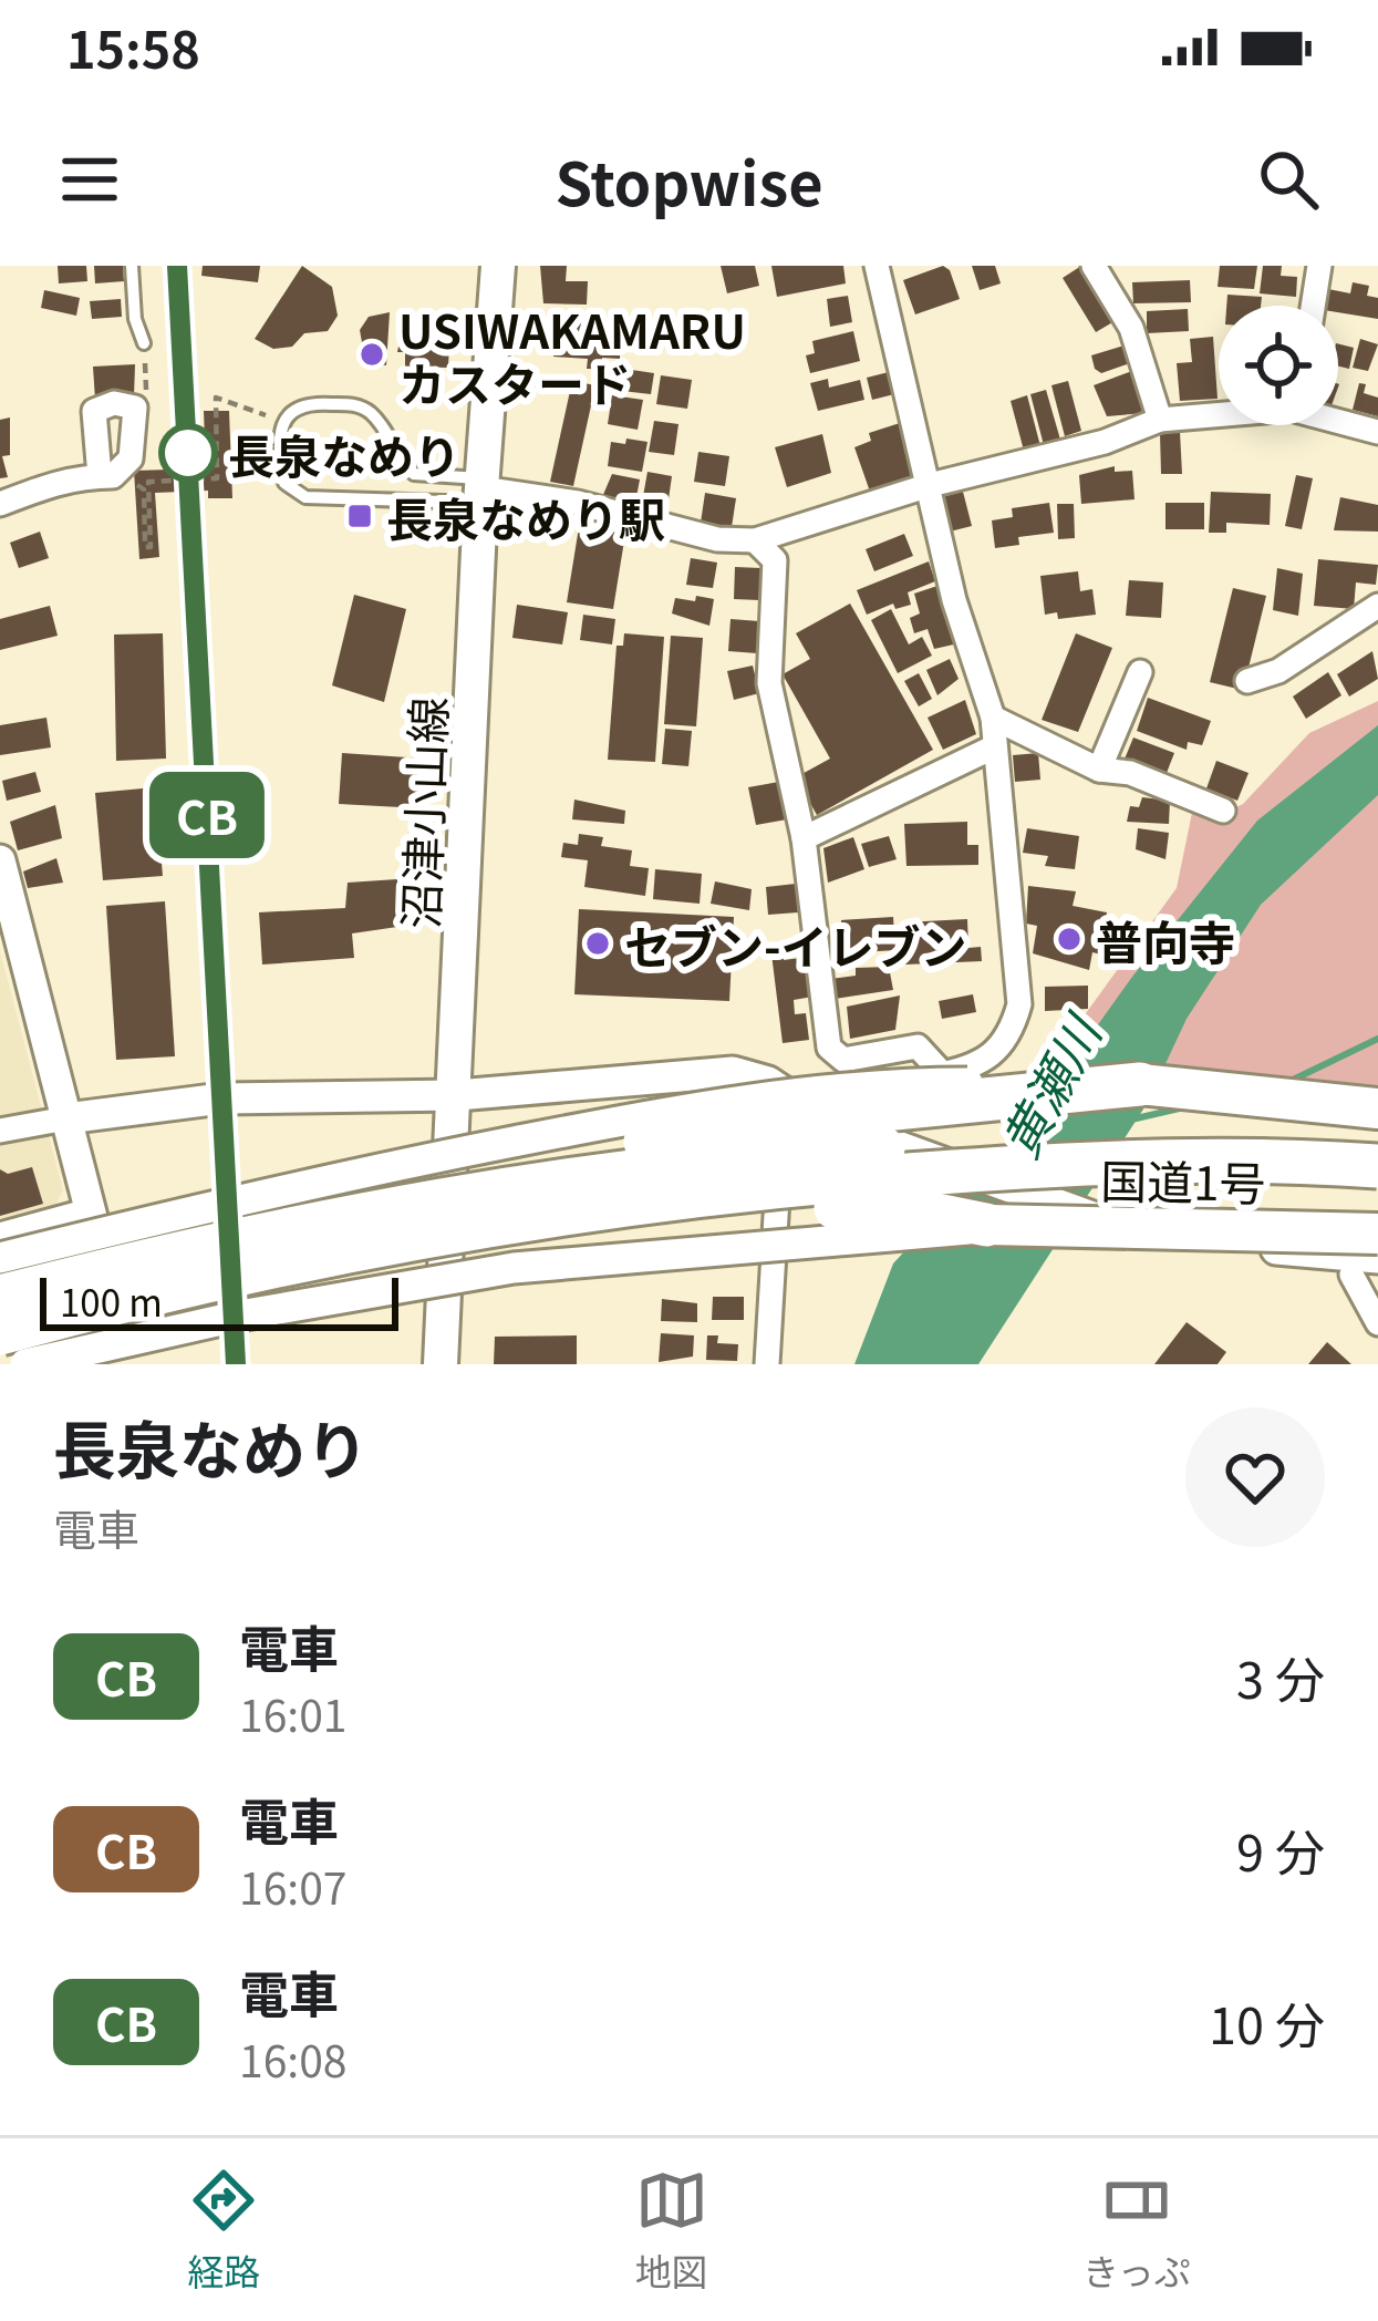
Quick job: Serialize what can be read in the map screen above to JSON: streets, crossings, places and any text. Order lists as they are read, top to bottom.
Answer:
{
  "streets": {
    "highway": ["国道1号"],
    "main road": ["沼津小山線"]
  },
  "water": ["黄瀬川"],
  "places": {
    "other": [
      "USIWAKAMARU カスタード",
      "長泉なめり",
      "普向寺",
      "セブン-イレブン"
    ],
    "transit": ["長泉なめり駅"]
  },
  "scale_bar": "100 m",
  "page": {
    "status": "15:58",
    "header": "Stopwise",
    "on_map": "CB",
    "scale": "100 m",
    "heading": ["長泉なめり", "電車"],
    "list": [
      {
        "mark": "CB",
        "name": "電車",
        "note": "16:01",
        "value": "3 分"
      },
      {
        "mark": "CB",
        "name": "電車",
        "note": "16:07",
        "value": "9 分"
      },
      {
        "mark": "CB",
        "name": "電車",
        "note": "16:08",
        "value": "10 分"
      }
    ],
    "tabs": ["経路", "地図", "きっぷ"]
  }
}
